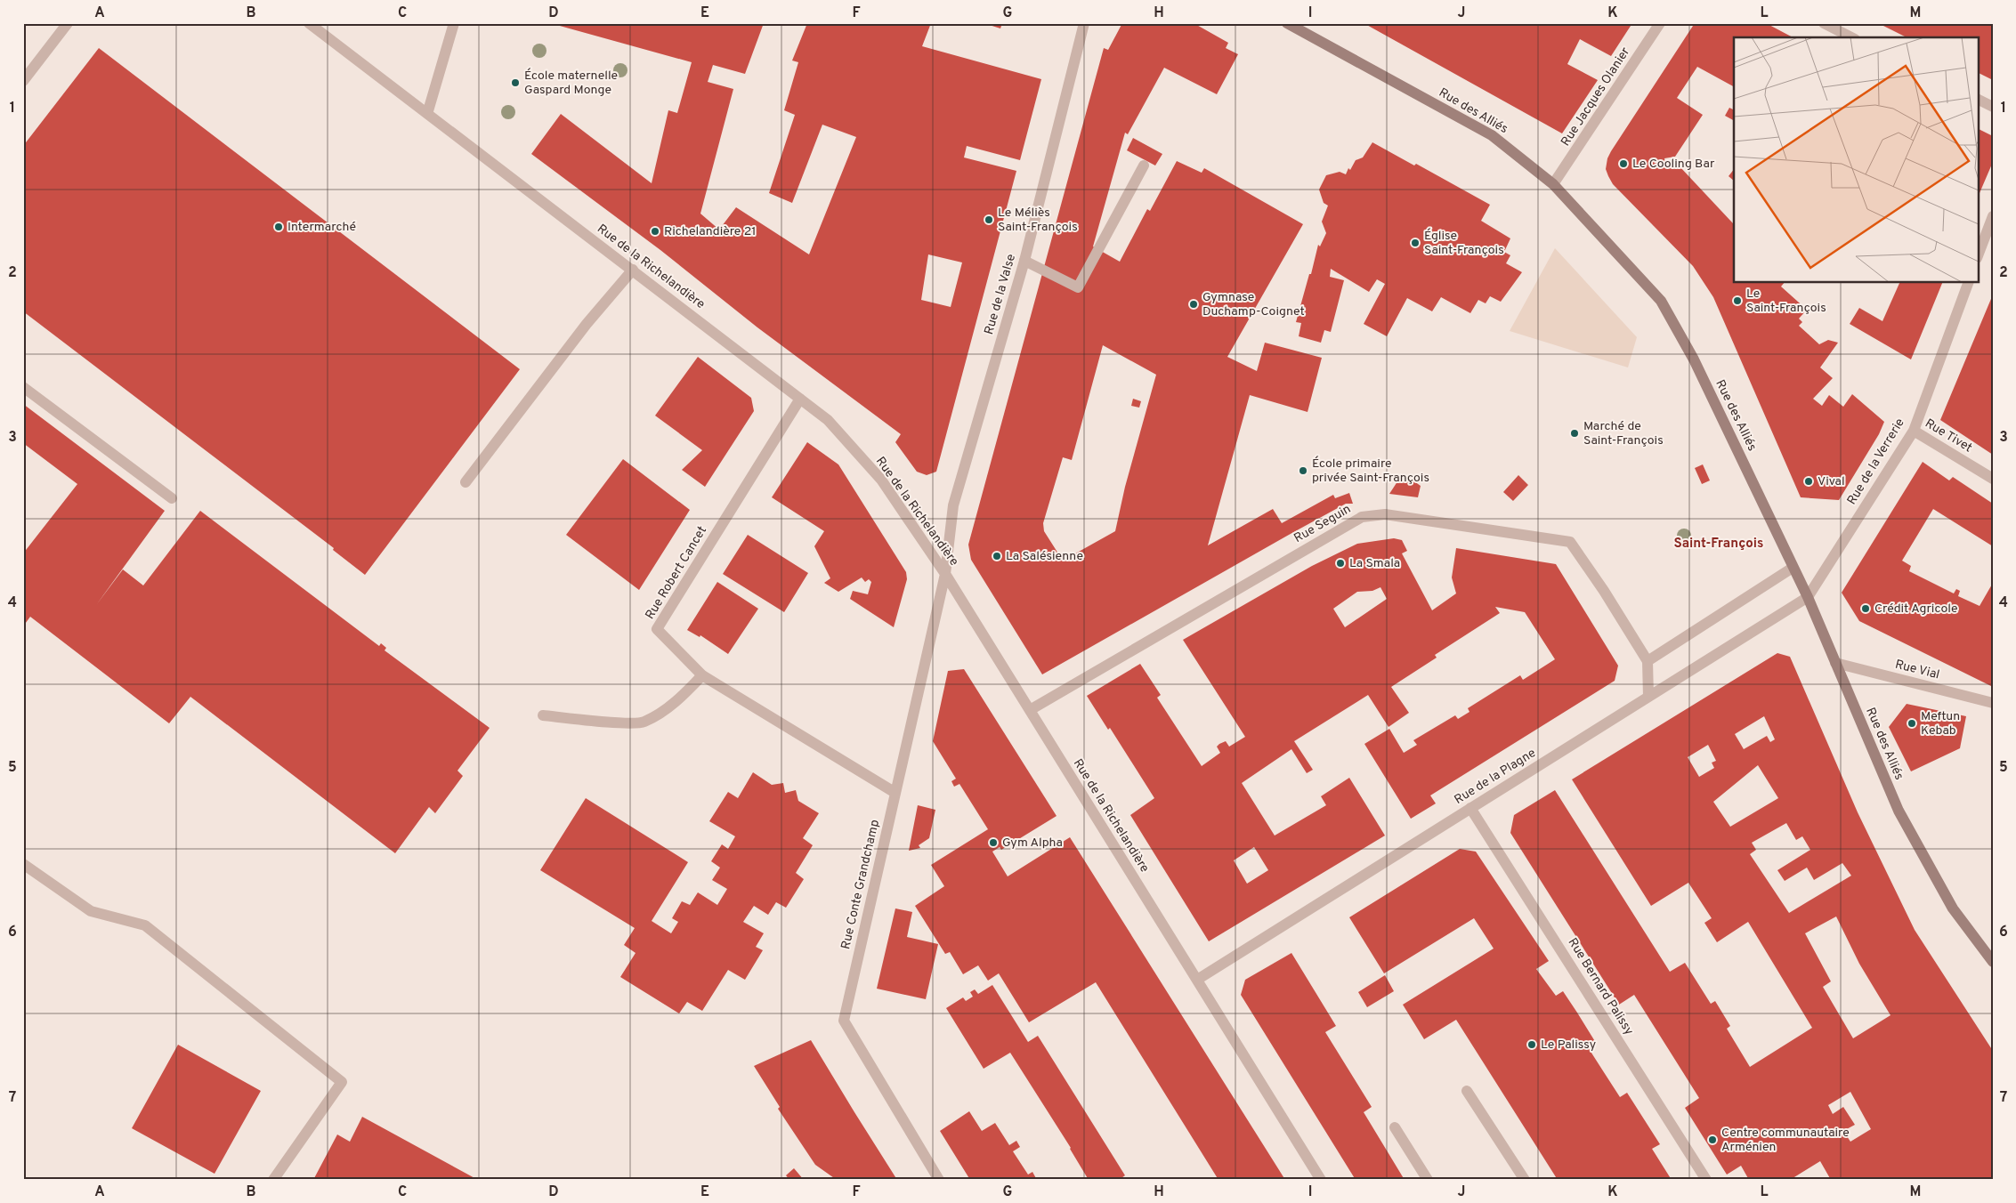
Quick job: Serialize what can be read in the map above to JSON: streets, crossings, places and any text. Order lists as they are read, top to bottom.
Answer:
{
  "streets": {
    "main road": ["Rue des Alliés"],
    "street": [
      "Rue Jacques Olanier",
      "Rue de la Richelandière",
      "Rue de la Valse",
      "Rue Tivet",
      "Rue de la Verrerie",
      "Rue Seguin",
      "Rue Robert Cancet",
      "Rue Vial",
      "Rue de la Plagne",
      "Rue Conte Grandchamp",
      "Rue Bernard Palissy"
    ]
  },
  "crossings": [
    ["Rue Jacques Olanier", "Rue des Alliés"],
    ["Rue des Alliés", "Rue de la Verrerie"],
    ["Rue des Alliés", "Rue Vial"],
    ["Rue des Alliés", "Rue de la Plagne"],
    ["Rue de la Richelandière", "Rue de la Valse"],
    ["Rue de la Richelandière", "Rue Seguin"],
    ["Rue de la Richelandière", "Rue Robert Cancet"],
    ["Rue de la Richelandière", "Rue de la Plagne"],
    ["Rue de la Richelandière", "Rue Conte Grandchamp"],
    ["Rue de la Valse", "Rue Conte Grandchamp"],
    ["Rue Tivet", "Rue de la Verrerie"],
    ["Rue de la Verrerie", "Rue de la Plagne"],
    ["Rue Robert Cancet", "Rue Conte Grandchamp"],
    ["Rue de la Plagne", "Rue Bernard Palissy"]
  ],
  "districts": ["Saint-François"],
  "places": [
    "École maternelle Gaspard Monge",
    "Le Cooling Bar",
    "Le Méliès Saint-François",
    "Intermarché",
    "Richelandière 21",
    "Église Saint-François",
    "Le Saint-François",
    "Gymnase Duchamp-Coignet",
    "Marché de Saint-François",
    "École primaire privée Saint-François",
    "Vival",
    "La Salésienne",
    "La Smala",
    "Crédit Agricole",
    "Meftun Kebab",
    "Gym Alpha",
    "Le Palissy",
    "Centre communautaire Arménien"
  ],
  "grid": {
    "columns": [
      "A",
      "B",
      "C",
      "D",
      "E",
      "F",
      "G",
      "H",
      "I",
      "J",
      "K",
      "L",
      "M"
    ],
    "rows": [
      "1",
      "2",
      "3",
      "4",
      "5",
      "6",
      "7"
    ]
  }
}
